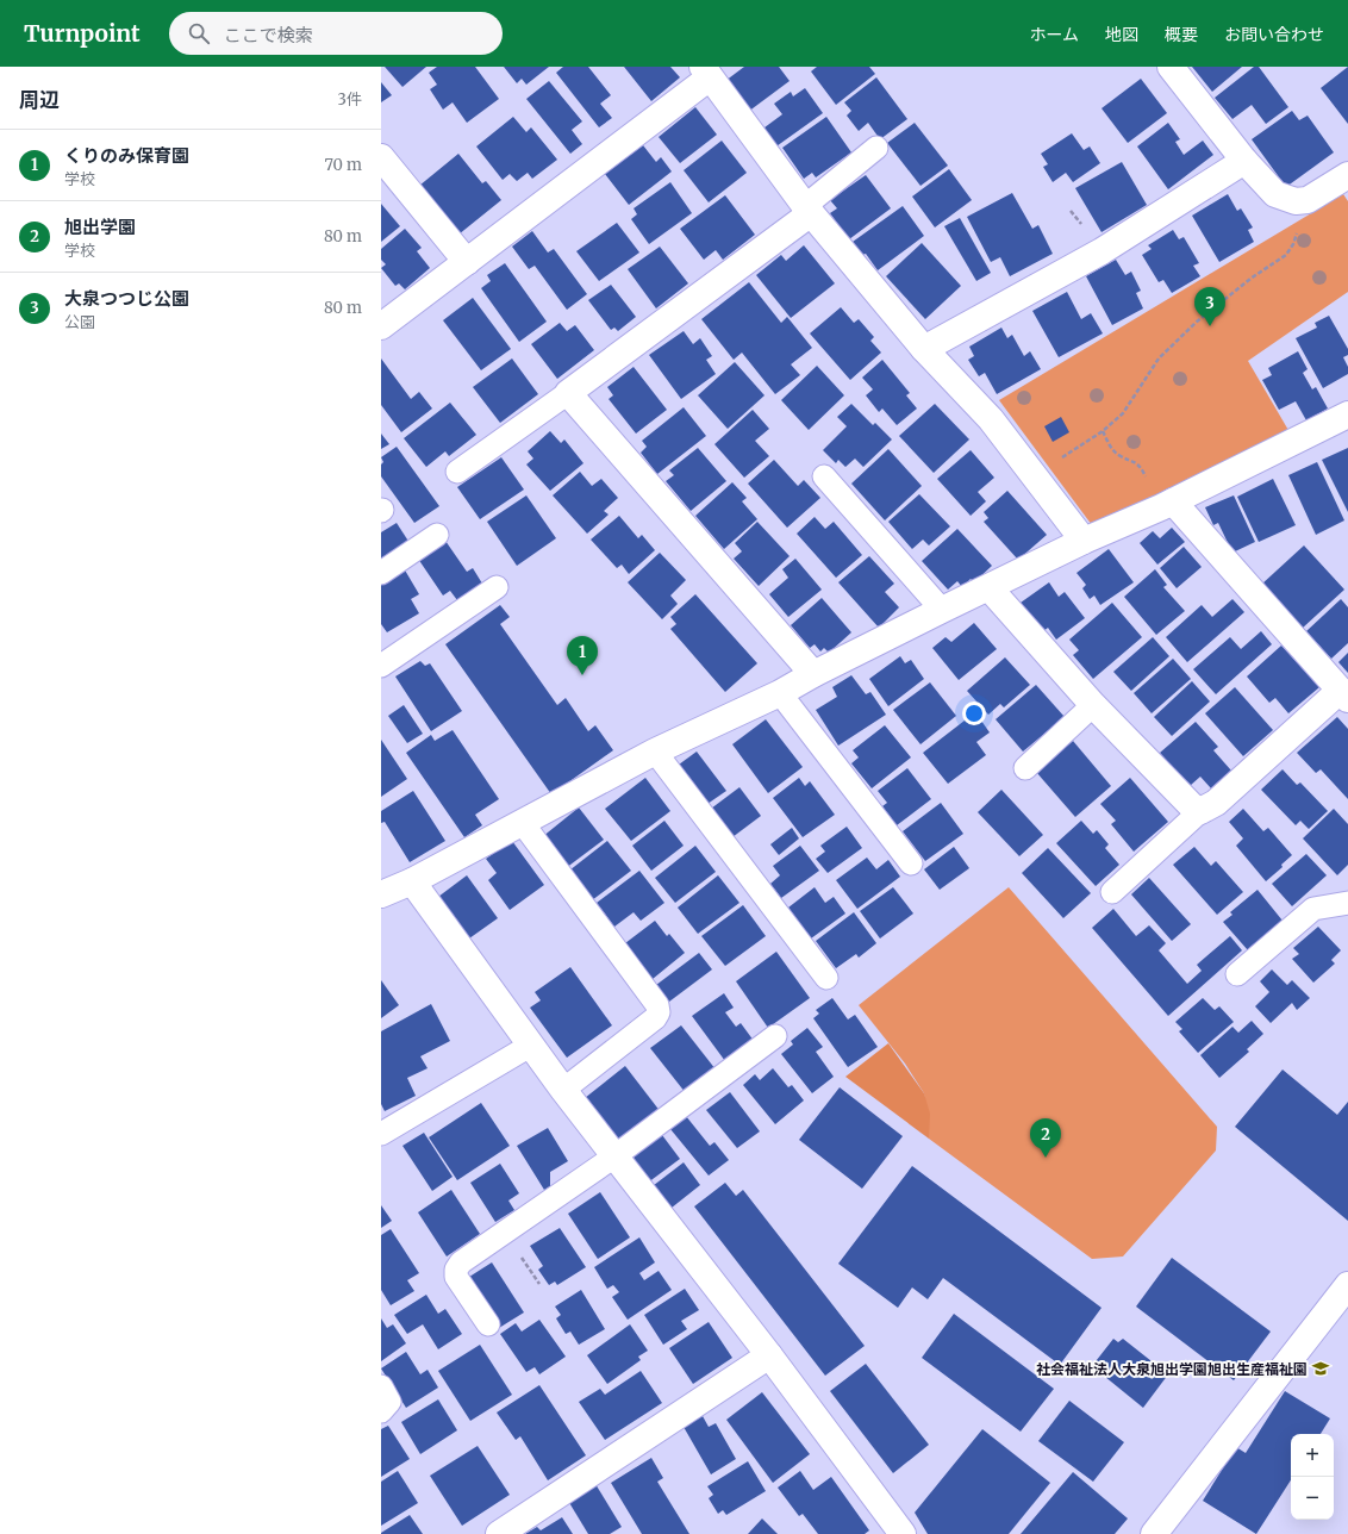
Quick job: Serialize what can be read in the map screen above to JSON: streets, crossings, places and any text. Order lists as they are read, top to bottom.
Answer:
{
  "places": {
    "school or university": ["社会福祉法人大泉旭出学園旭出生産福祉園"]
  },
  "page": {
    "header": "Turnpoint",
    "search": "ここで検索",
    "nav": [
      "ホーム",
      "地図",
      "概要",
      "お問い合わせ"
    ],
    "heading": ["周辺", "3件"],
    "list": [
      {
        "mark": "1",
        "name": "くりのみ保育園",
        "note": "学校",
        "value": "70 m"
      },
      {
        "mark": "2",
        "name": "旭出学園",
        "note": "学校",
        "value": "80 m"
      },
      {
        "mark": "3",
        "name": "大泉つつじ公園",
        "note": "公園",
        "value": "80 m"
      }
    ],
    "pins": ["3", "1", "2"],
    "map_buttons": ["+", "−"]
  }
}
